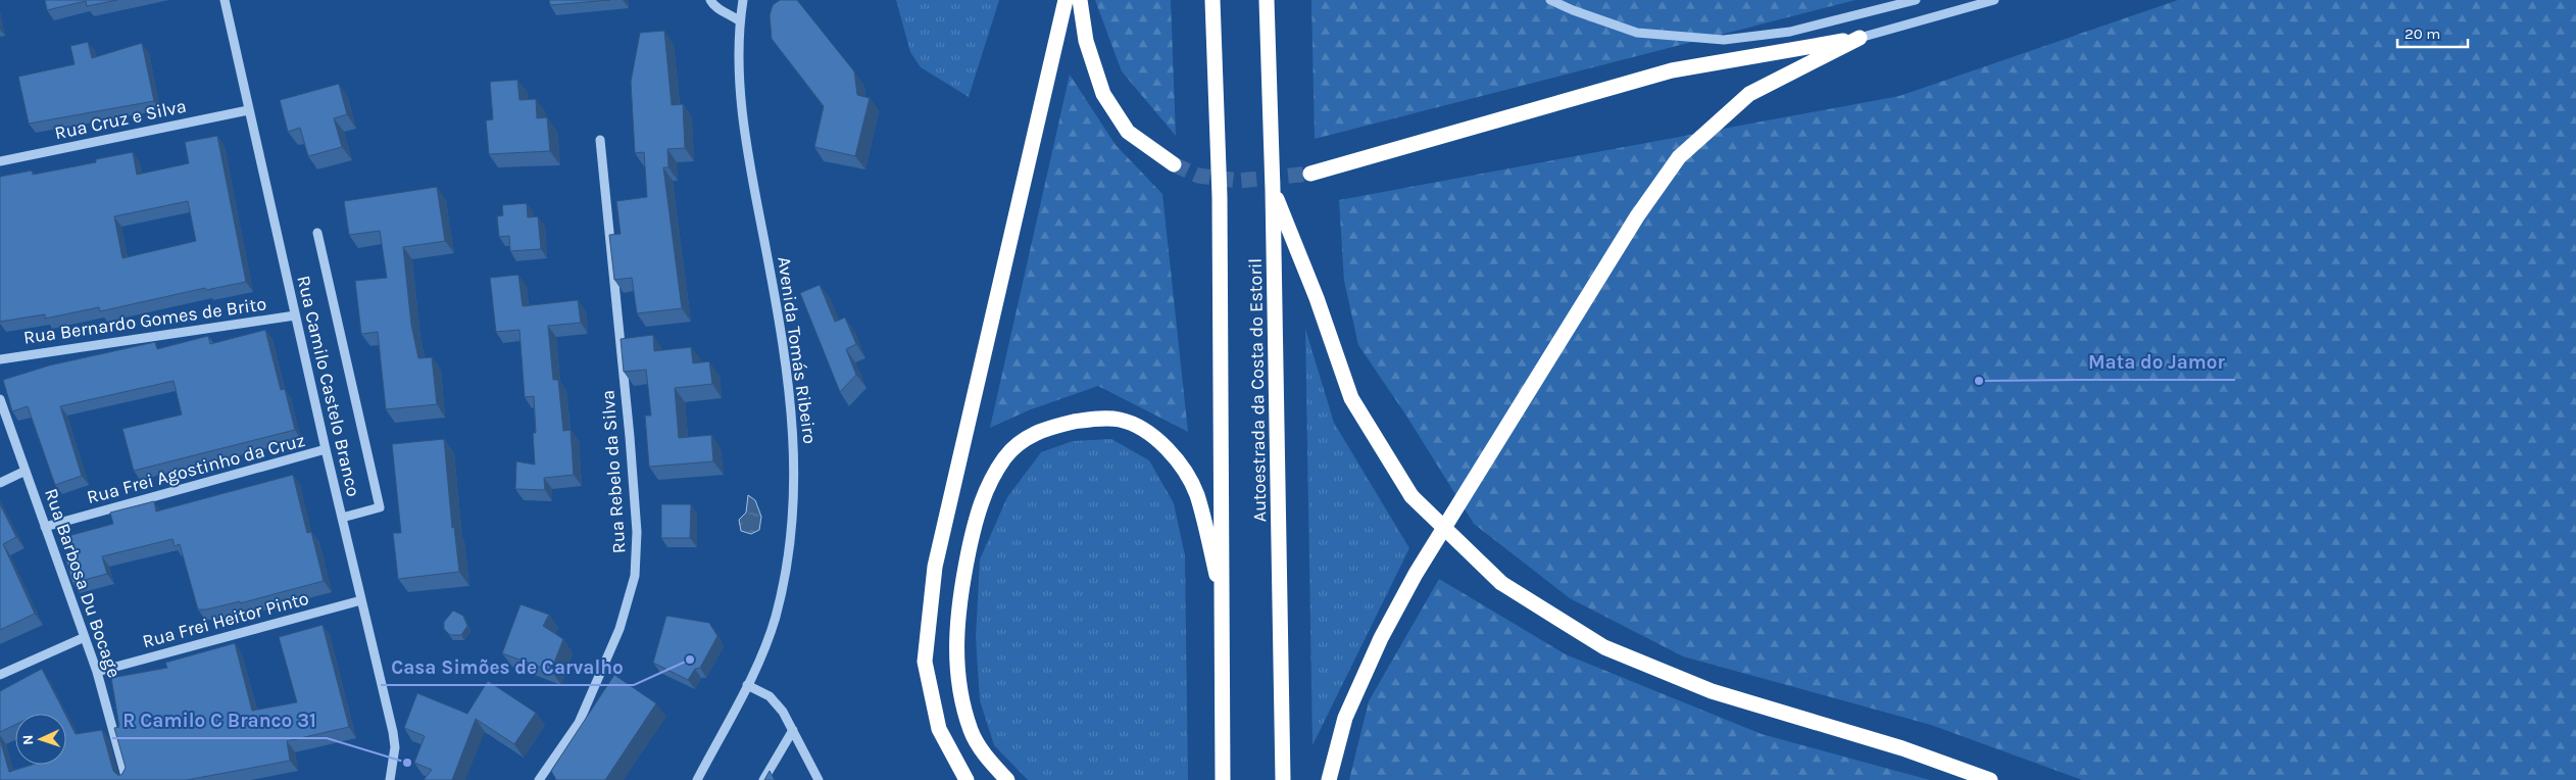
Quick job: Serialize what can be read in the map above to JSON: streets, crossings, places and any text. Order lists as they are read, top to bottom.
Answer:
{
  "streets": {
    "highway": ["Autoestrada da Costa do Estoril"],
    "street": [
      "Rua Cruz e Silva",
      "Rua Bernardo Gomes de Brito",
      "Avenida Tomás Ribeiro",
      "Rua Camilo Castelo Branco",
      "Rua Frei Agostinho da Cruz",
      "Rua Rebelo da Silva",
      "Rua Barbosa Du Bocage",
      "Rua Frei Heitor Pinto"
    ]
  },
  "crossings": [
    ["Rua Cruz e Silva", "Rua Camilo Castelo Branco"],
    ["Rua Bernardo Gomes de Brito", "Rua Camilo Castelo Branco"],
    ["Rua Camilo Castelo Branco", "Rua Frei Agostinho da Cruz"],
    ["Rua Camilo Castelo Branco", "Rua Frei Heitor Pinto"],
    ["Rua Frei Agostinho da Cruz", "Rua Barbosa Du Bocage"],
    ["Rua Barbosa Du Bocage", "Rua Frei Heitor Pinto"]
  ],
  "places": ["Mata do Jamor", "Casa Simões de Carvalho", "R Camilo C Branco 31"],
  "scale_bar": "20 m",
  "north": "left"
}
